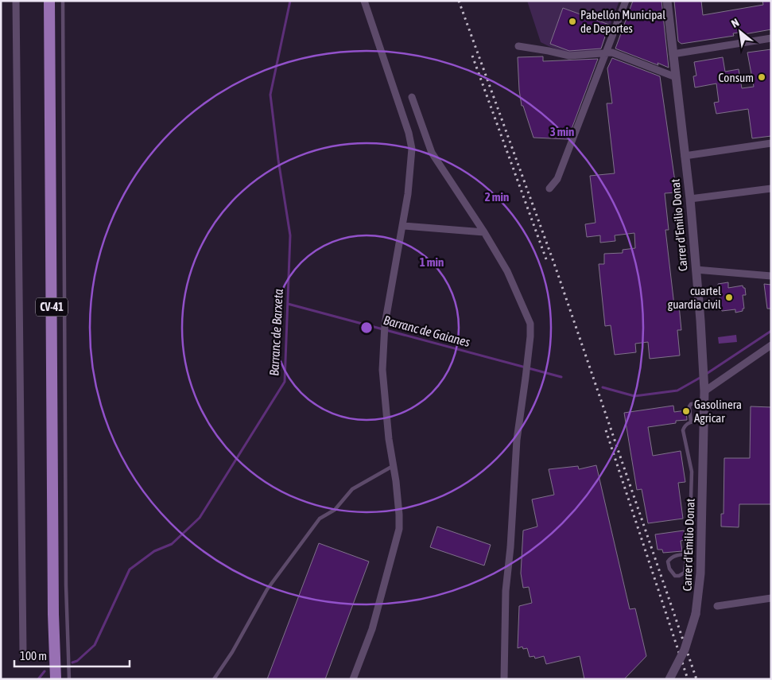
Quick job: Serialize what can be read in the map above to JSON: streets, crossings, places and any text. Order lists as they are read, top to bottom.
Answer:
{
  "streets": {
    "main road": ["CV-41"],
    "street": ["Carrer d'Emilio Donat"]
  },
  "water": ["Barranc de Gaianes", "Barranc de Barxeta"],
  "places": [
    "Pabellón Municipal de Deportes",
    "Consum",
    "cuartel guardia civil",
    "Gasolinera Agricar"
  ],
  "scale_bar": "100 m",
  "north": "top left",
  "rings": ["3 min", "2 min", "1 min"]
}
